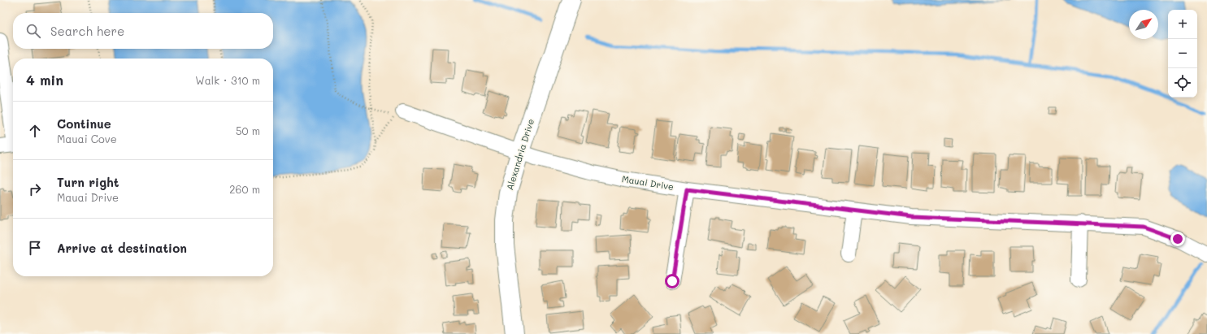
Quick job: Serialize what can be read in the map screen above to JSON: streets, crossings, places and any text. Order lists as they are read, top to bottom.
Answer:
{
  "streets": {
    "street": ["Alexandria Drive", "Mauai Drive"]
  },
  "crossings": [
    ["Alexandria Drive", "Mauai Drive"]
  ],
  "north": "top right",
  "page": {
    "map_buttons": ["+", "−"],
    "search": "Search here",
    "heading": ["4 min", "Walk · 310 m"],
    "list": [
      ["Continue", "Mauai Cove", "50 m"],
      ["Turn right", "Mauai Drive", "260 m"],
      "Arrive at destination"
    ]
  }
}
